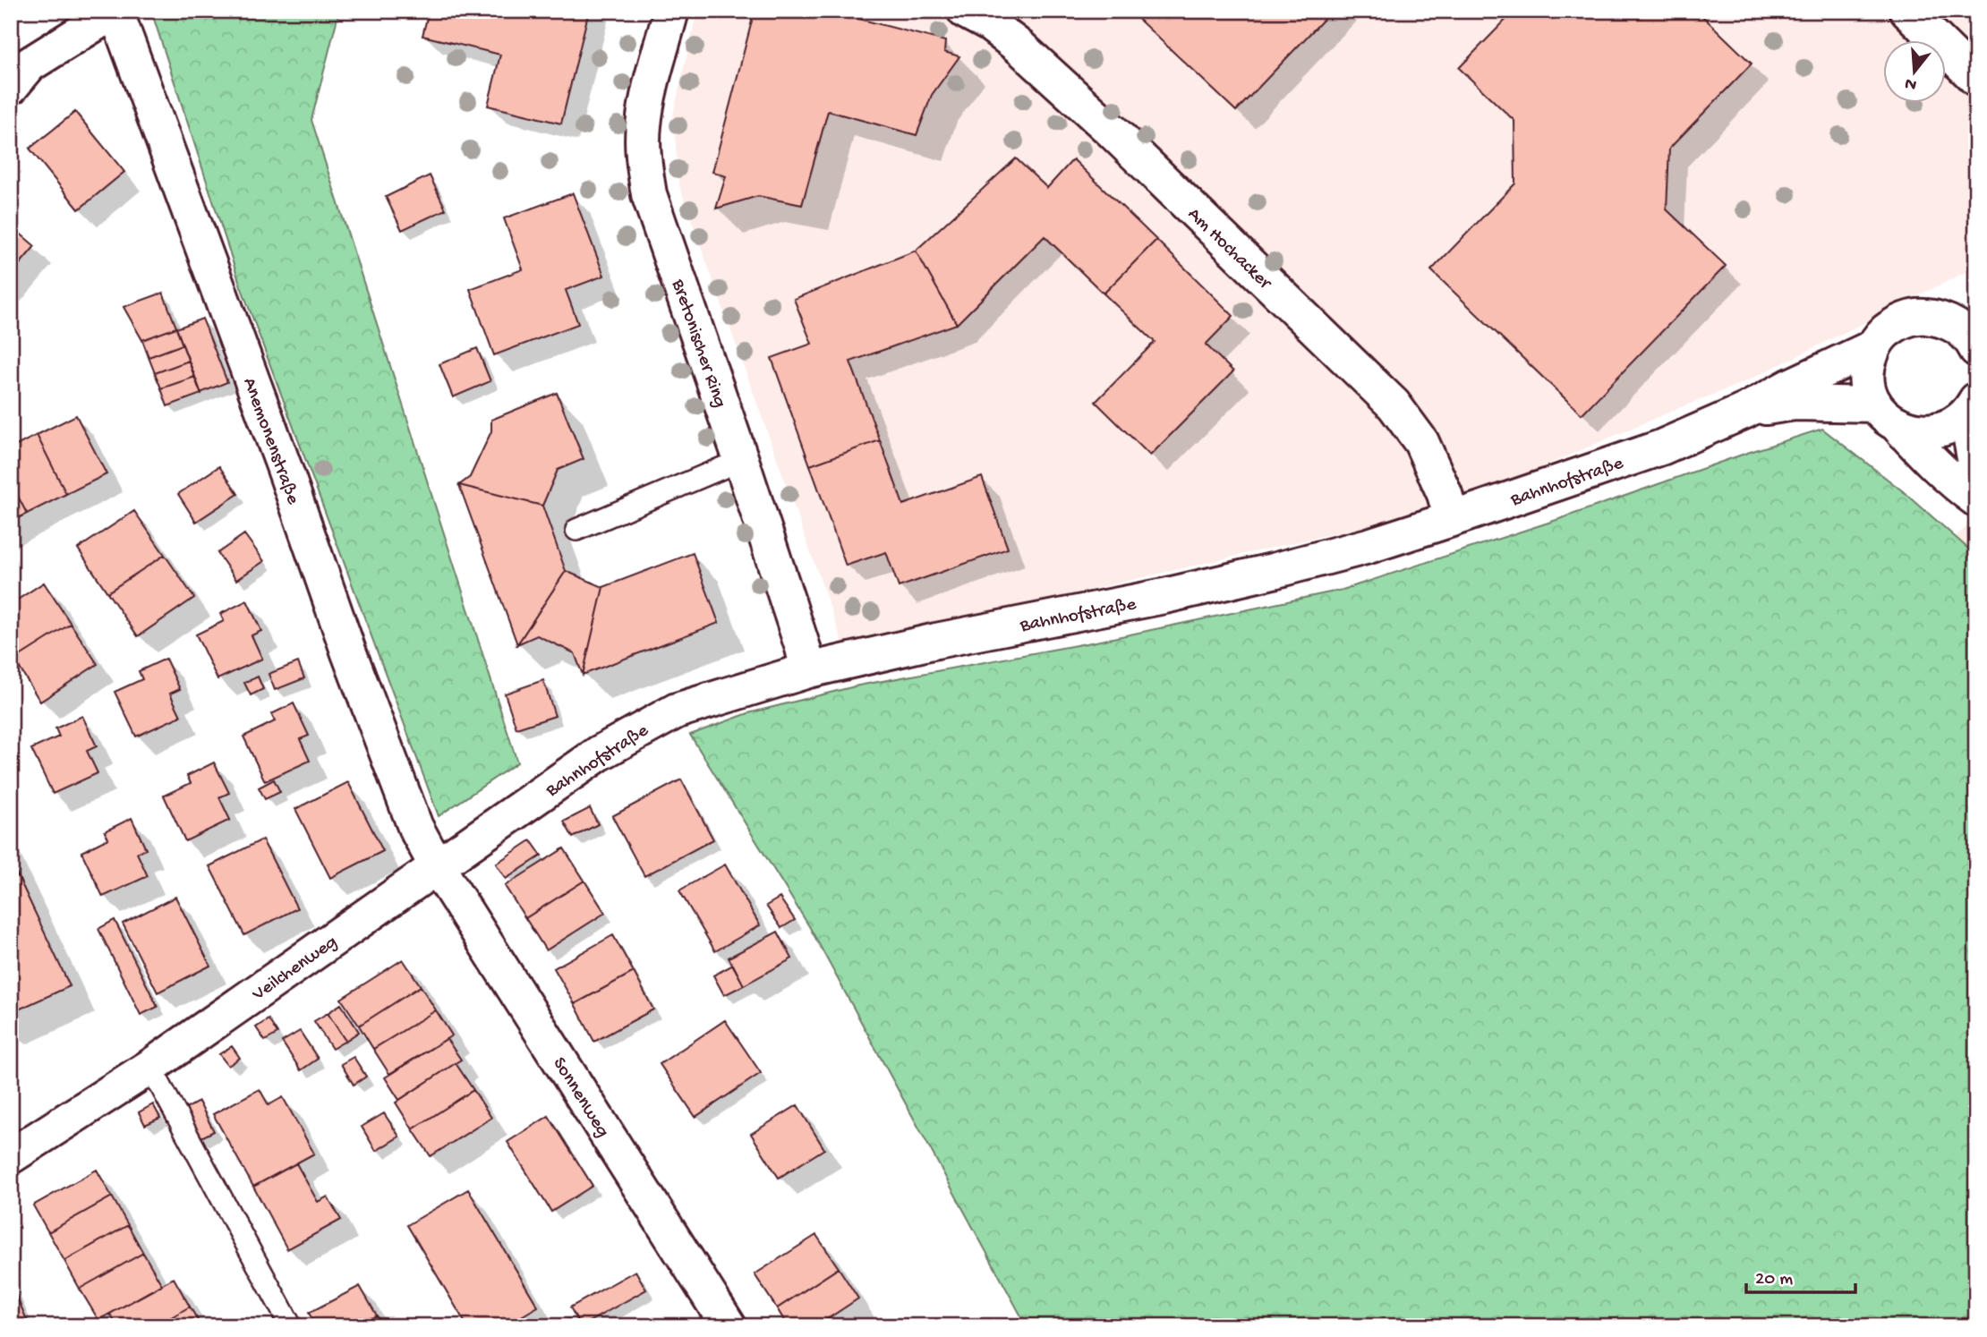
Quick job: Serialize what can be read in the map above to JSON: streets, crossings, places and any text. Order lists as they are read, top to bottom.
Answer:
{
  "streets": {
    "street": [
      "Am Hochacker",
      "Bretonischer Ring",
      "Anemonenstraße",
      "Bahnhofstraße",
      "Veilchenweg",
      "Sonnenweg"
    ]
  },
  "crossings": [
    ["Am Hochacker", "Bahnhofstraße"],
    ["Bretonischer Ring", "Bahnhofstraße"],
    ["Anemonenstraße", "Bahnhofstraße"],
    ["Anemonenstraße", "Veilchenweg"],
    ["Anemonenstraße", "Sonnenweg"],
    ["Bahnhofstraße", "Veilchenweg"],
    ["Bahnhofstraße", "Sonnenweg"],
    ["Veilchenweg", "Sonnenweg"]
  ],
  "scale_bar": "20 m",
  "north": "bottom"
}
